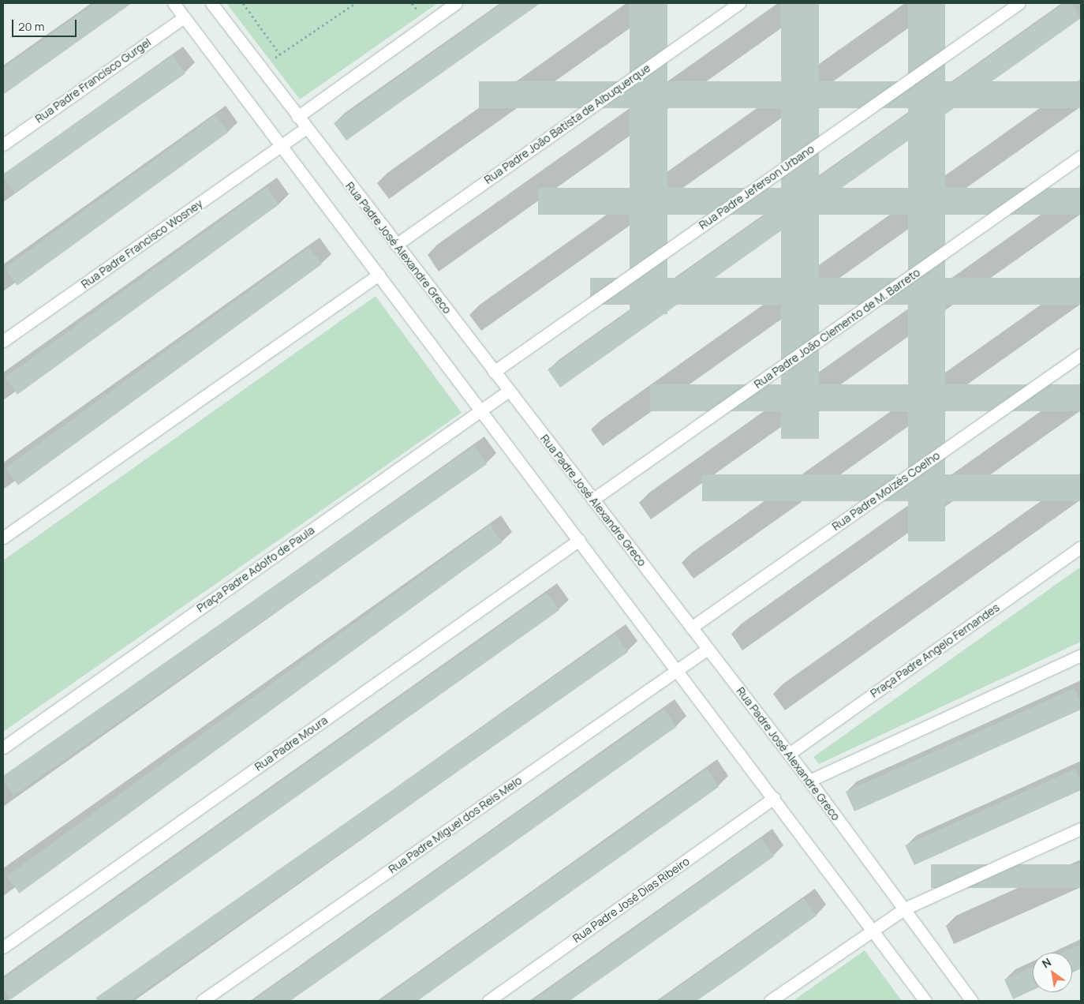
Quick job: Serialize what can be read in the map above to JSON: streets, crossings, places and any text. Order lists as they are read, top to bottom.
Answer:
{
  "streets": {
    "street": [
      "Rua Padre Francisco Gurgel",
      "Rua Padre João Batista de Albuquerque",
      "Rua Padre Jeferson Urbano",
      "Rua Padre Francisco Wosney",
      "Rua Padre José Alexandre Greco",
      "Rua Padre João Clemento de M. Barreto",
      "Rua Padre Moizés Coelho",
      "Praça Padre Adolfo de Paula",
      "Praça Padre Angelo Fernandes",
      "Rua Padre Moura",
      "Rua Padre Miguel dos Reis Melo",
      "Rua Padre José Dias Ribeiro"
    ]
  },
  "crossings": [
    ["Rua Padre João Batista de Albuquerque", "Rua Padre José Alexandre Greco"],
    ["Rua Padre Jeferson Urbano", "Rua Padre José Alexandre Greco"],
    ["Rua Padre Francisco Wosney", "Rua Padre José Alexandre Greco"],
    ["Rua Padre José Alexandre Greco", "Rua Padre João Clemento de M. Barreto"],
    ["Rua Padre José Alexandre Greco", "Rua Padre Moizés Coelho"],
    ["Rua Padre José Alexandre Greco", "Praça Padre Adolfo de Paula"],
    ["Rua Padre José Alexandre Greco", "Praça Padre Angelo Fernandes"],
    ["Rua Padre José Alexandre Greco", "Rua Padre Miguel dos Reis Melo"]
  ],
  "scale_bar": "20 m",
  "north": "top left"
}
